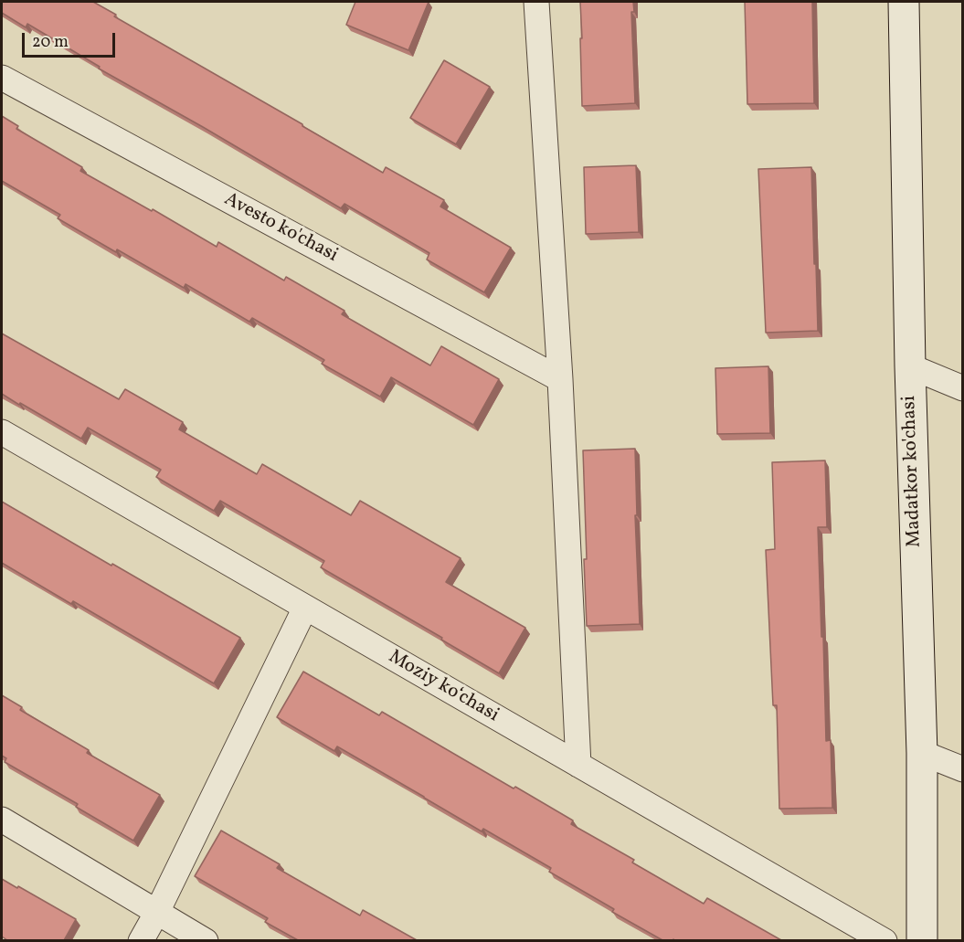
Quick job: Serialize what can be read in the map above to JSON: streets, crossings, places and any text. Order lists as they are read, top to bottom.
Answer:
{
  "streets": {
    "street": ["Avesto ko'chasi", "Madatkor ko'chasi", "Moziy ko‘chasi"]
  },
  "scale_bar": "20 m"
}
